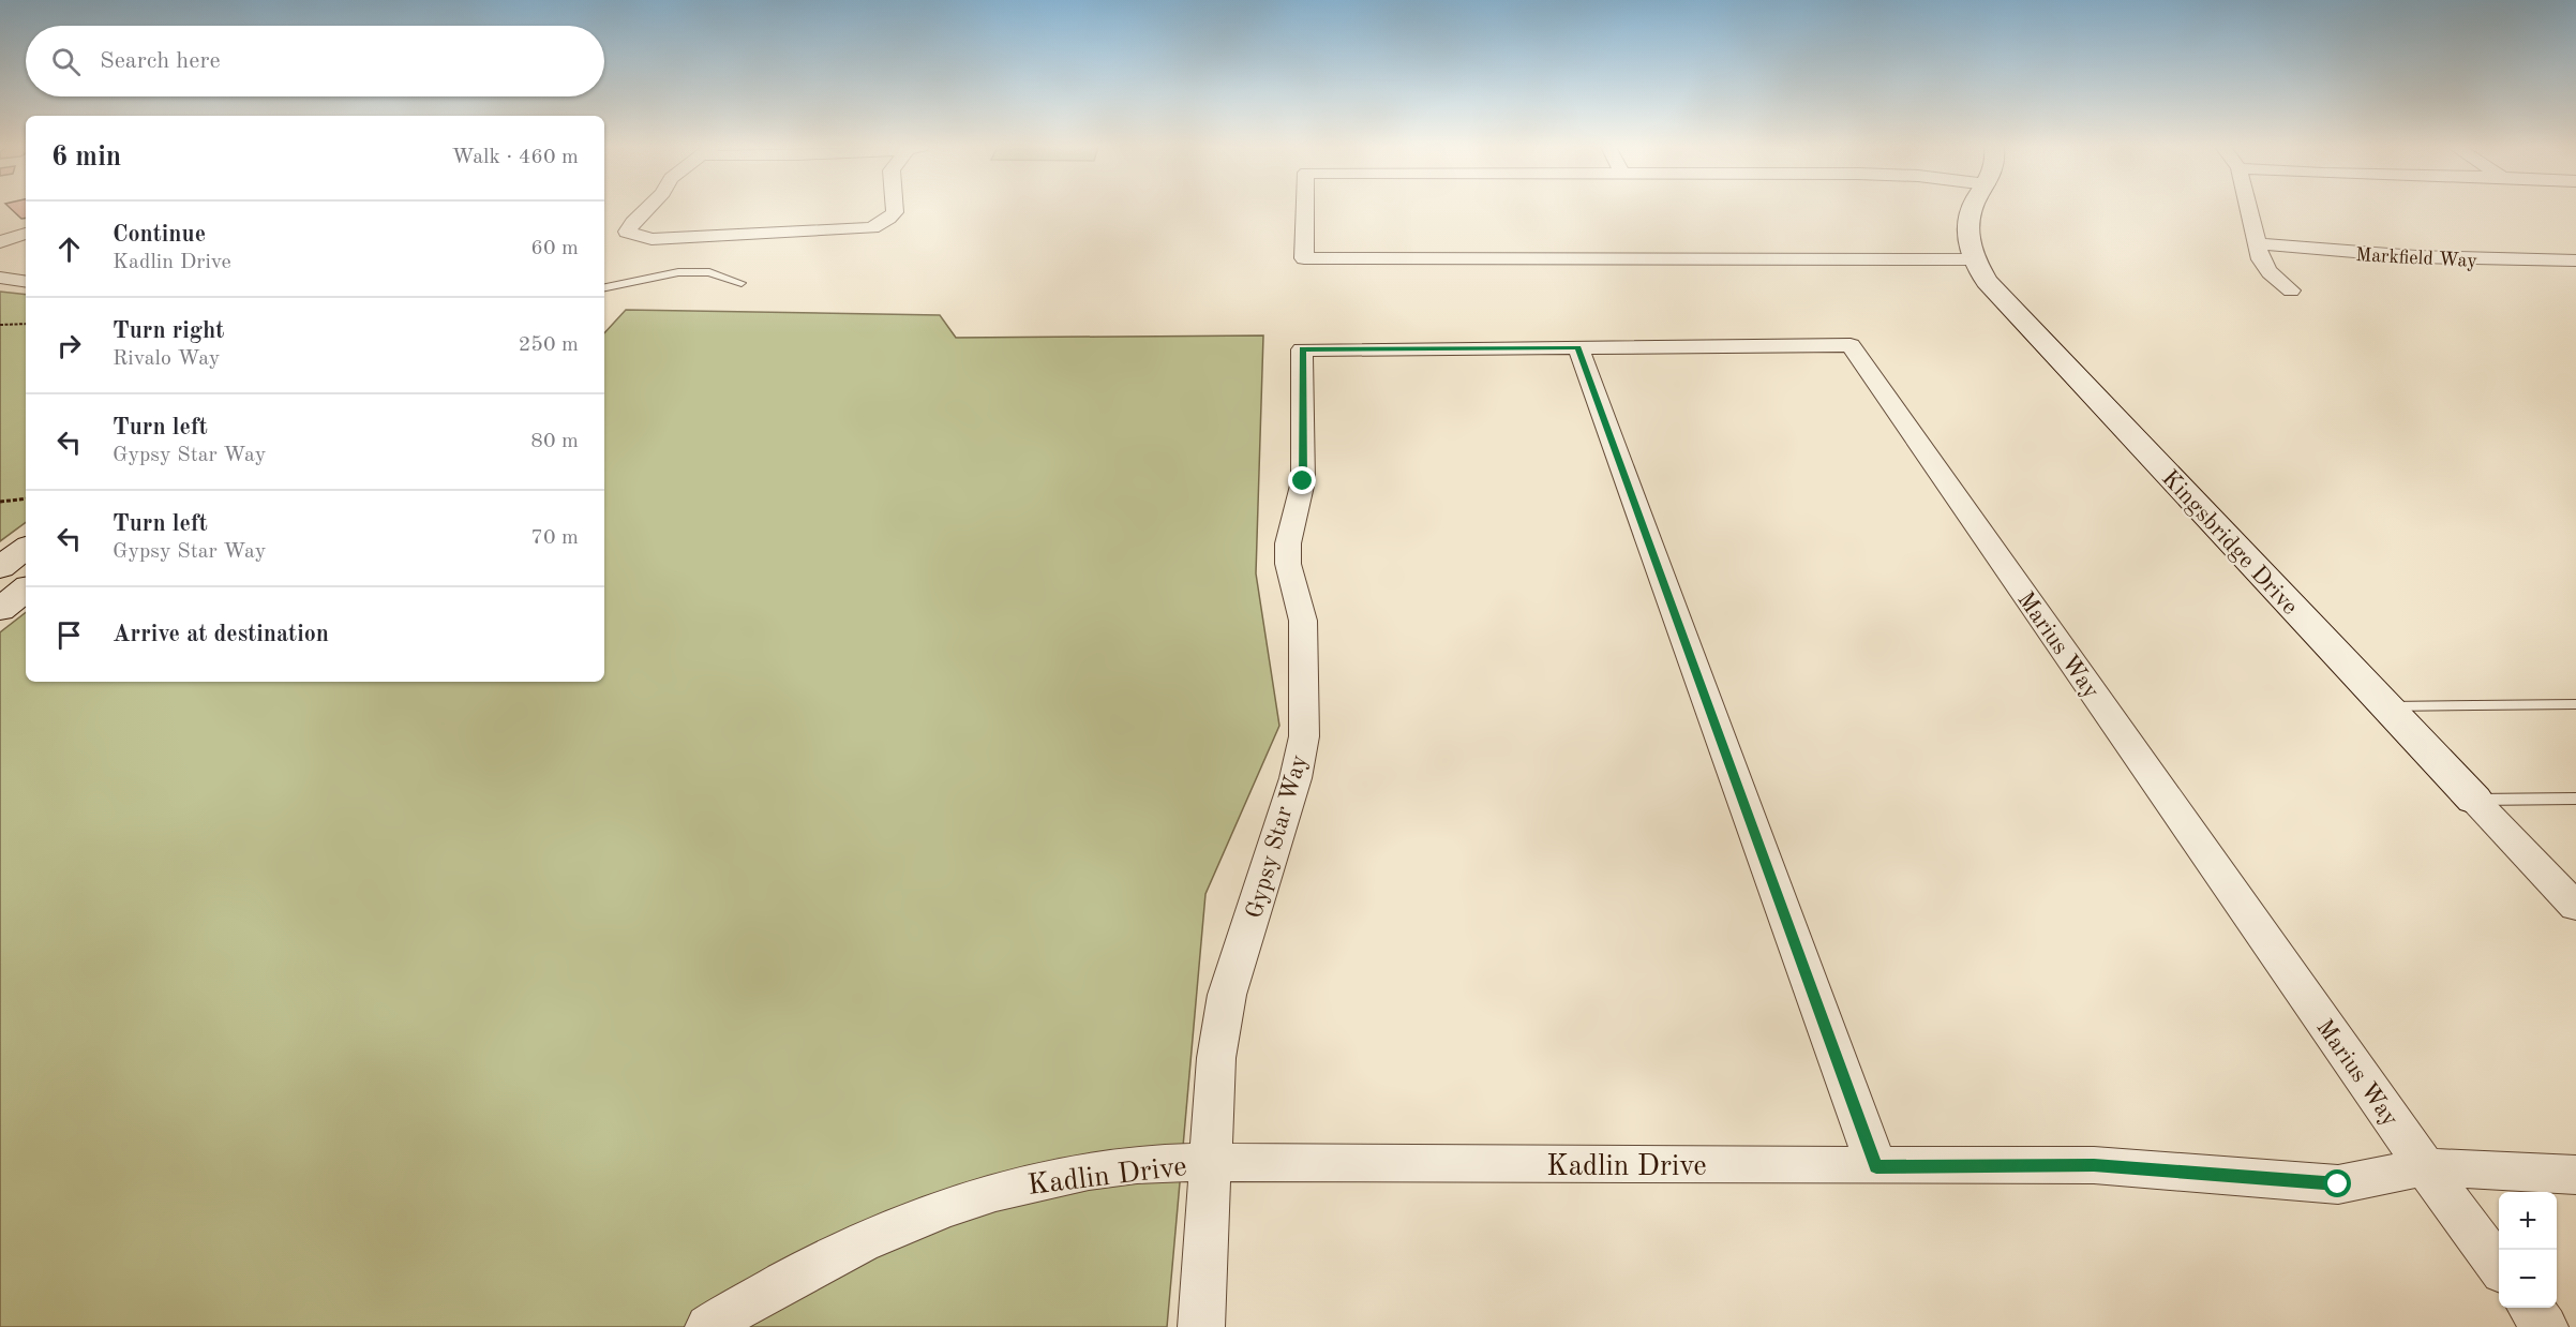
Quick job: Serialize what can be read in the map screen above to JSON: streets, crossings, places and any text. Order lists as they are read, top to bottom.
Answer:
{
  "streets": {
    "street": [
      "Markfield Way",
      "Kingsbridge Drive",
      "Marius Way",
      "Gypsy Star Way",
      "Kadlin Drive"
    ]
  },
  "crossings": [
    ["Marius Way", "Gypsy Star Way"],
    ["Marius Way", "Kadlin Drive"],
    ["Gypsy Star Way", "Kadlin Drive"]
  ],
  "page": {
    "search": "Search here",
    "heading": ["6 min", "Walk · 460 m"],
    "list": [
      ["Continue", "Kadlin Drive", "60 m"],
      ["Turn right", "Rivalo Way", "250 m"],
      ["Turn left", "Gypsy Star Way", "80 m"],
      ["Turn left", "Gypsy Star Way", "70 m"],
      "Arrive at destination"
    ],
    "map_buttons": ["+", "−"]
  }
}
